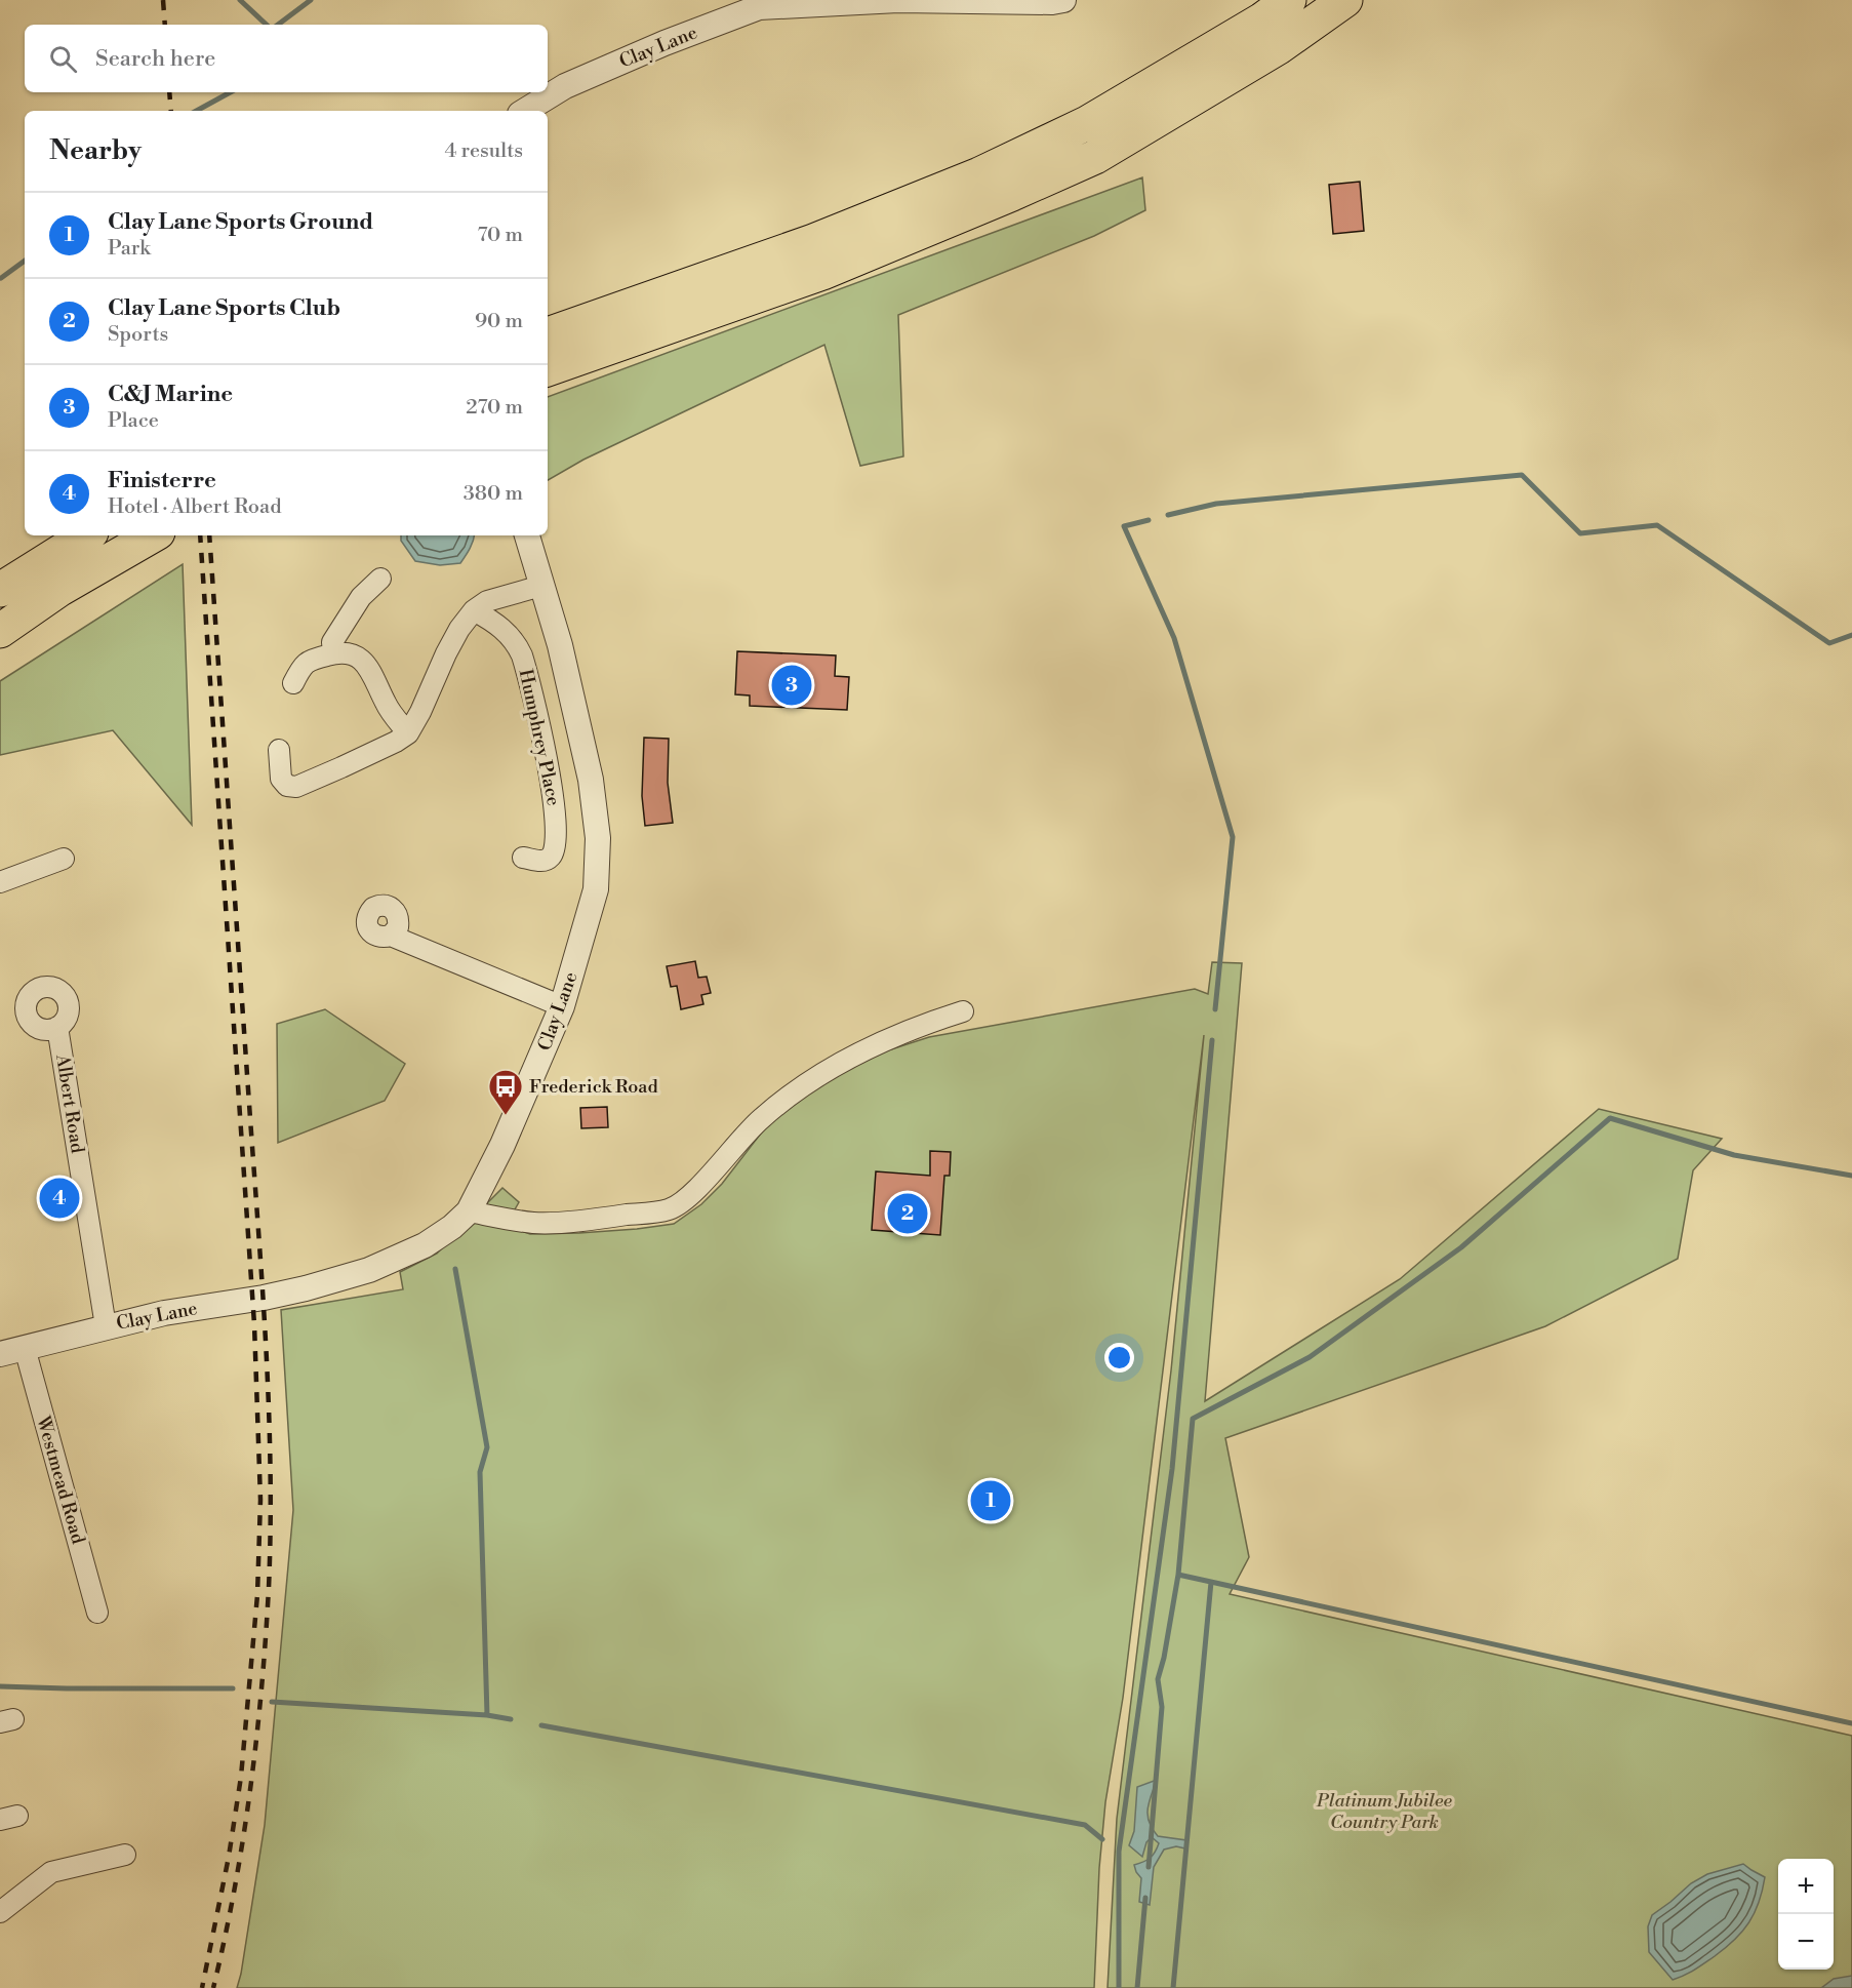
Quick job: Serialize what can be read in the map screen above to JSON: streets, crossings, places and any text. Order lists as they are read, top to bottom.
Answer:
{
  "streets": {
    "street": [
      "Clay Lane",
      "Humphrey Place",
      "Albert Road",
      "Westmead Road"
    ]
  },
  "crossings": [
    ["Clay Lane", "Albert Road"],
    ["Clay Lane", "Westmead Road"]
  ],
  "parks": ["Platinum Jubilee Country Park"],
  "places": {
    "bus stop": ["Frederick Road"]
  },
  "page": {
    "search": "Search here",
    "heading": ["Nearby", "4 results"],
    "list": [
      {
        "mark": "1",
        "name": "Clay Lane Sports Ground",
        "note": "Park",
        "value": "70 m"
      },
      {
        "mark": "2",
        "name": "Clay Lane Sports Club",
        "note": "Sports",
        "value": "90 m"
      },
      {
        "mark": "3",
        "name": "C&J Marine",
        "note": "Place",
        "value": "270 m"
      },
      {
        "mark": "4",
        "name": "Finisterre",
        "note": "Hotel · Albert Road",
        "value": "380 m"
      }
    ],
    "pins": [
      "3",
      "4",
      "2",
      "1"
    ],
    "map_buttons": ["+", "−"]
  }
}
